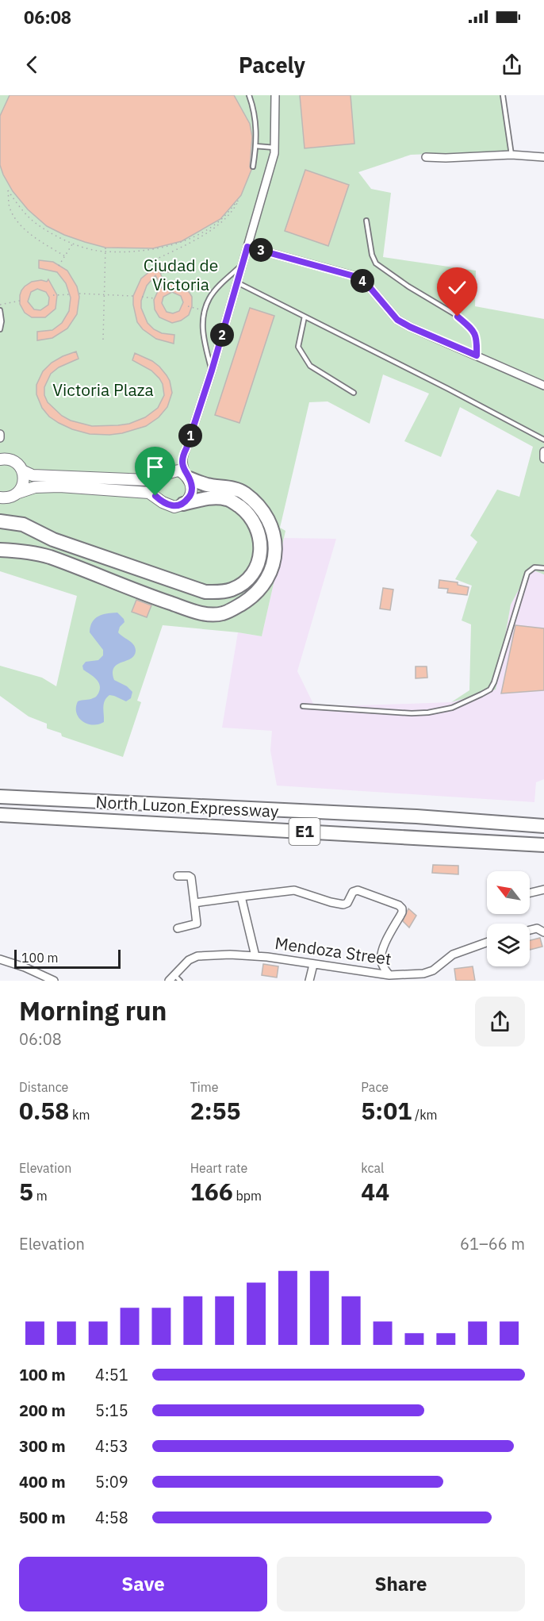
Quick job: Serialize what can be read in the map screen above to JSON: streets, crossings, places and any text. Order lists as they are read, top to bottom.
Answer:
{
  "streets": {
    "highway": ["North Luzon Expressway", "E1"],
    "street": ["Mendoza Street"]
  },
  "parks": ["Ciudad de Victoria", "Victoria Plaza"],
  "scale_bar": "100 m",
  "north": "top left",
  "page": {
    "status": "06:08",
    "header": "Pacely",
    "pins": [
      "3",
      "4",
      "2",
      "1"
    ],
    "scale": "100 m",
    "heading": ["Morning run", "06:08"],
    "stats": [
      ["Distance", "0.58 km"],
      ["Time", "2:55"],
      ["Pace", "5:01 /km"],
      ["Elevation", "5 m"],
      ["Heart rate", "166 bpm"],
      ["kcal", "44"]
    ],
    "chart": ["Elevation", "61–66 m"],
    "list": [
      {
        "name": "100 m",
        "note": "4:51"
      },
      {
        "name": "200 m",
        "note": "5:15"
      },
      {
        "name": "300 m",
        "note": "4:53"
      },
      {
        "name": "400 m",
        "note": "5:09"
      },
      {
        "name": "500 m",
        "note": "4:58"
      }
    ],
    "buttons": ["Save", "Share"]
  }
}
